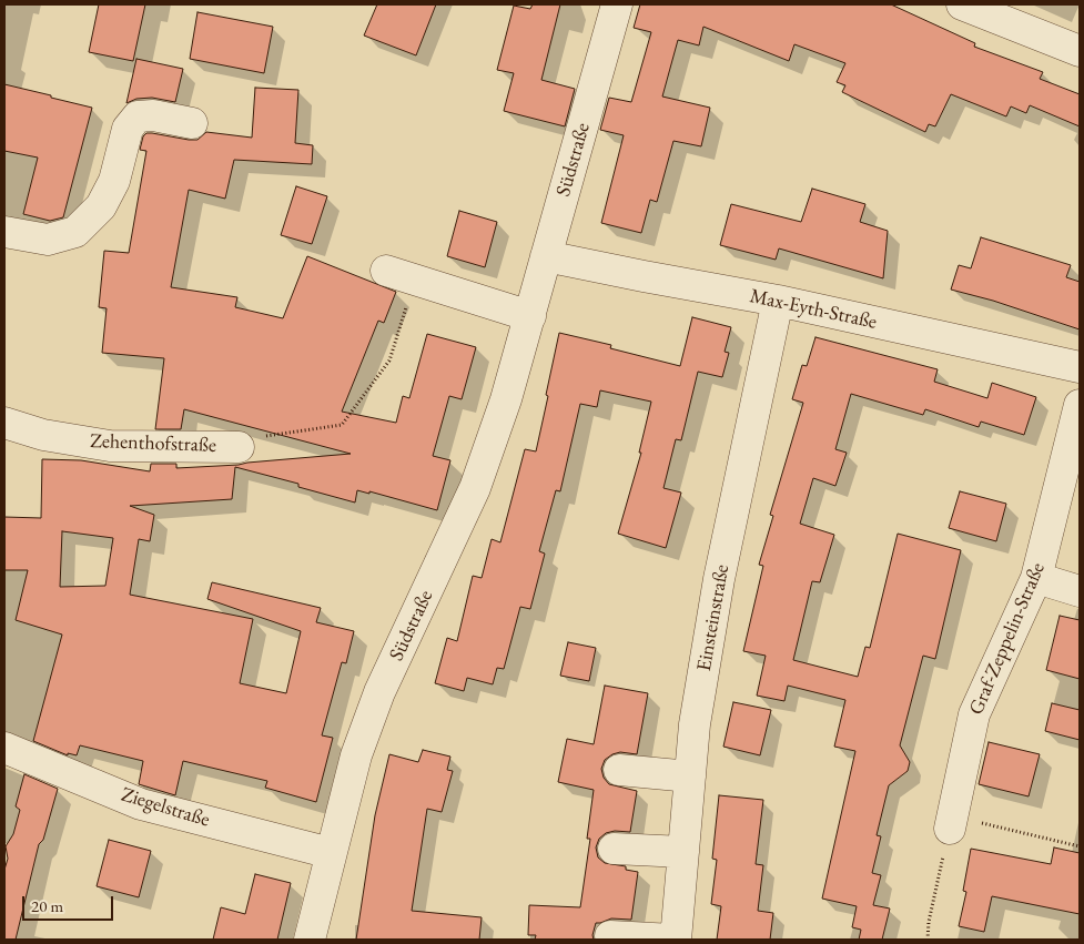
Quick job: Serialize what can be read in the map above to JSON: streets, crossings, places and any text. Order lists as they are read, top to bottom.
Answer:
{
  "streets": {
    "street": [
      "Südstraße",
      "Max-Eyth-Straße",
      "Zehenthofstraße",
      "Einsteinstraße",
      "Graf-Zeppelin-Straße",
      "Ziegelstraße"
    ]
  },
  "crossings": [
    ["Südstraße", "Max-Eyth-Straße"],
    ["Südstraße", "Ziegelstraße"],
    ["Max-Eyth-Straße", "Einsteinstraße"]
  ],
  "scale_bar": "20 m"
}
